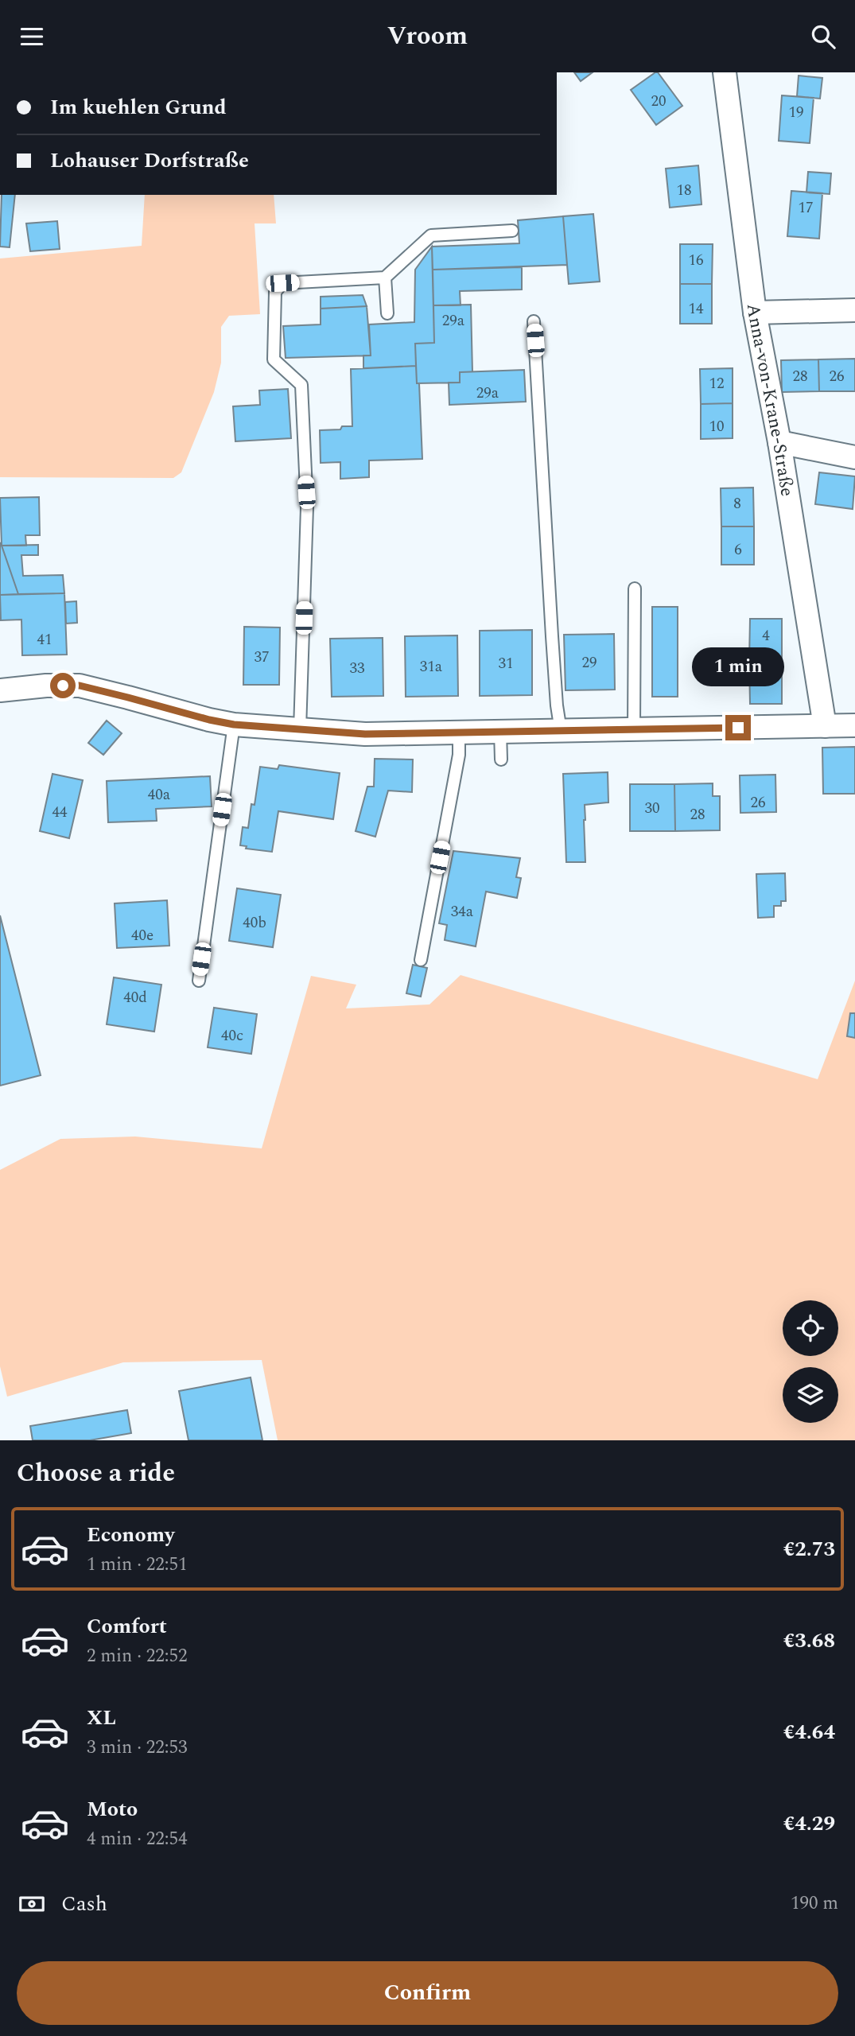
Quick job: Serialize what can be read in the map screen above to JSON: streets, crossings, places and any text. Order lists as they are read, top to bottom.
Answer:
{
  "streets": {
    "street": ["Anna-von-Krane-Straße"]
  },
  "house_numbers": [
    "20",
    "19",
    "18",
    "17",
    "16",
    "14",
    "29a",
    "28",
    "26",
    "12",
    "29a",
    "10",
    "8",
    "6",
    "4",
    "41",
    "37",
    "29",
    "31",
    "31a",
    "33",
    "40a",
    "26",
    "30",
    "44",
    "28",
    "34a",
    "40b",
    "40e",
    "40d",
    "40c"
  ],
  "page": {
    "header": "Vroom",
    "banner": ["Im kuehlen Grund", "Lohauser Dorfstraße"],
    "bubble": "1 min",
    "heading": "Choose a ride",
    "list": [
      {
        "name": "Economy",
        "note": "1 min · 22:51",
        "value": "€2.73"
      },
      {
        "name": "Comfort",
        "note": "2 min · 22:52",
        "value": "€3.68"
      },
      {
        "name": "XL",
        "note": "3 min · 22:53",
        "value": "€4.64"
      },
      {
        "name": "Moto",
        "note": "4 min · 22:54",
        "value": "€4.29"
      }
    ],
    "pay": ["Cash", "190 m"],
    "buttons": "Confirm"
  }
}
